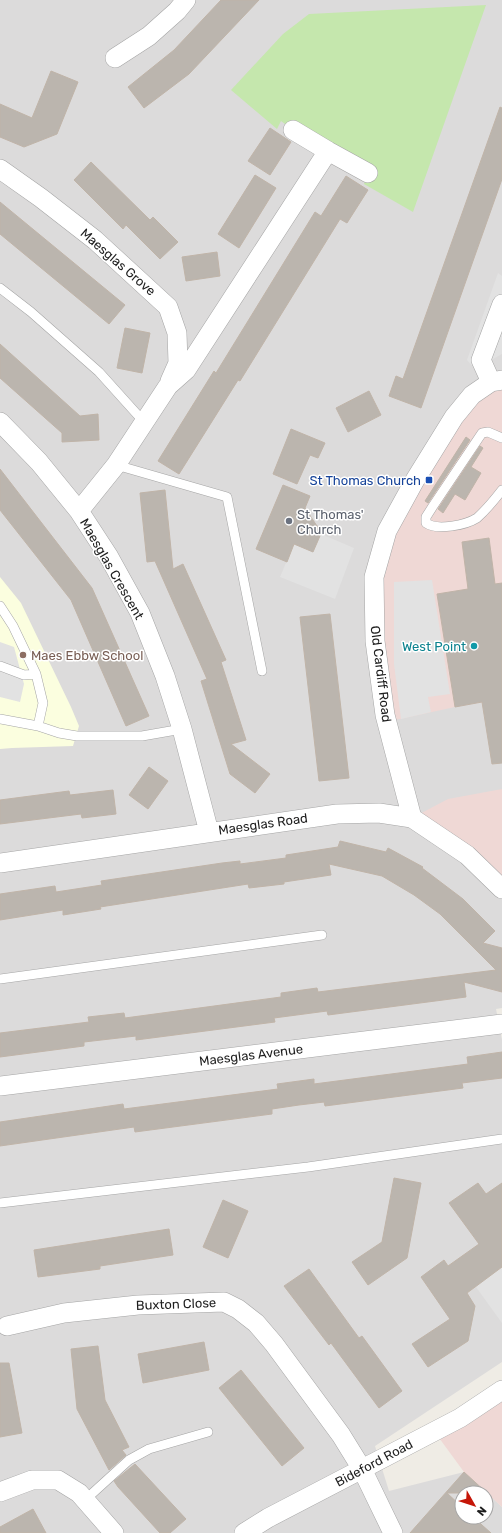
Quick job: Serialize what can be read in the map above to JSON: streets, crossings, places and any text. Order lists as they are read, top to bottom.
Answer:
{
  "streets": {
    "street": [
      "Maesglas Grove",
      "Maesglas Crescent",
      "Old Cardiff Road",
      "Maesglas Road",
      "Maesglas Avenue",
      "Buxton Close",
      "Bideford Road"
    ]
  },
  "crossings": [
    ["Maesglas Grove", "Maesglas Crescent"],
    ["Maesglas Crescent", "Maesglas Road"],
    ["Old Cardiff Road", "Maesglas Road"],
    ["Buxton Close", "Bideford Road"]
  ],
  "places": {
    "transit": ["St Thomas Church"],
    "other": ["St Thomas' Church", "West Point", "Maes Ebbw School"]
  },
  "north": "bottom right"
}
